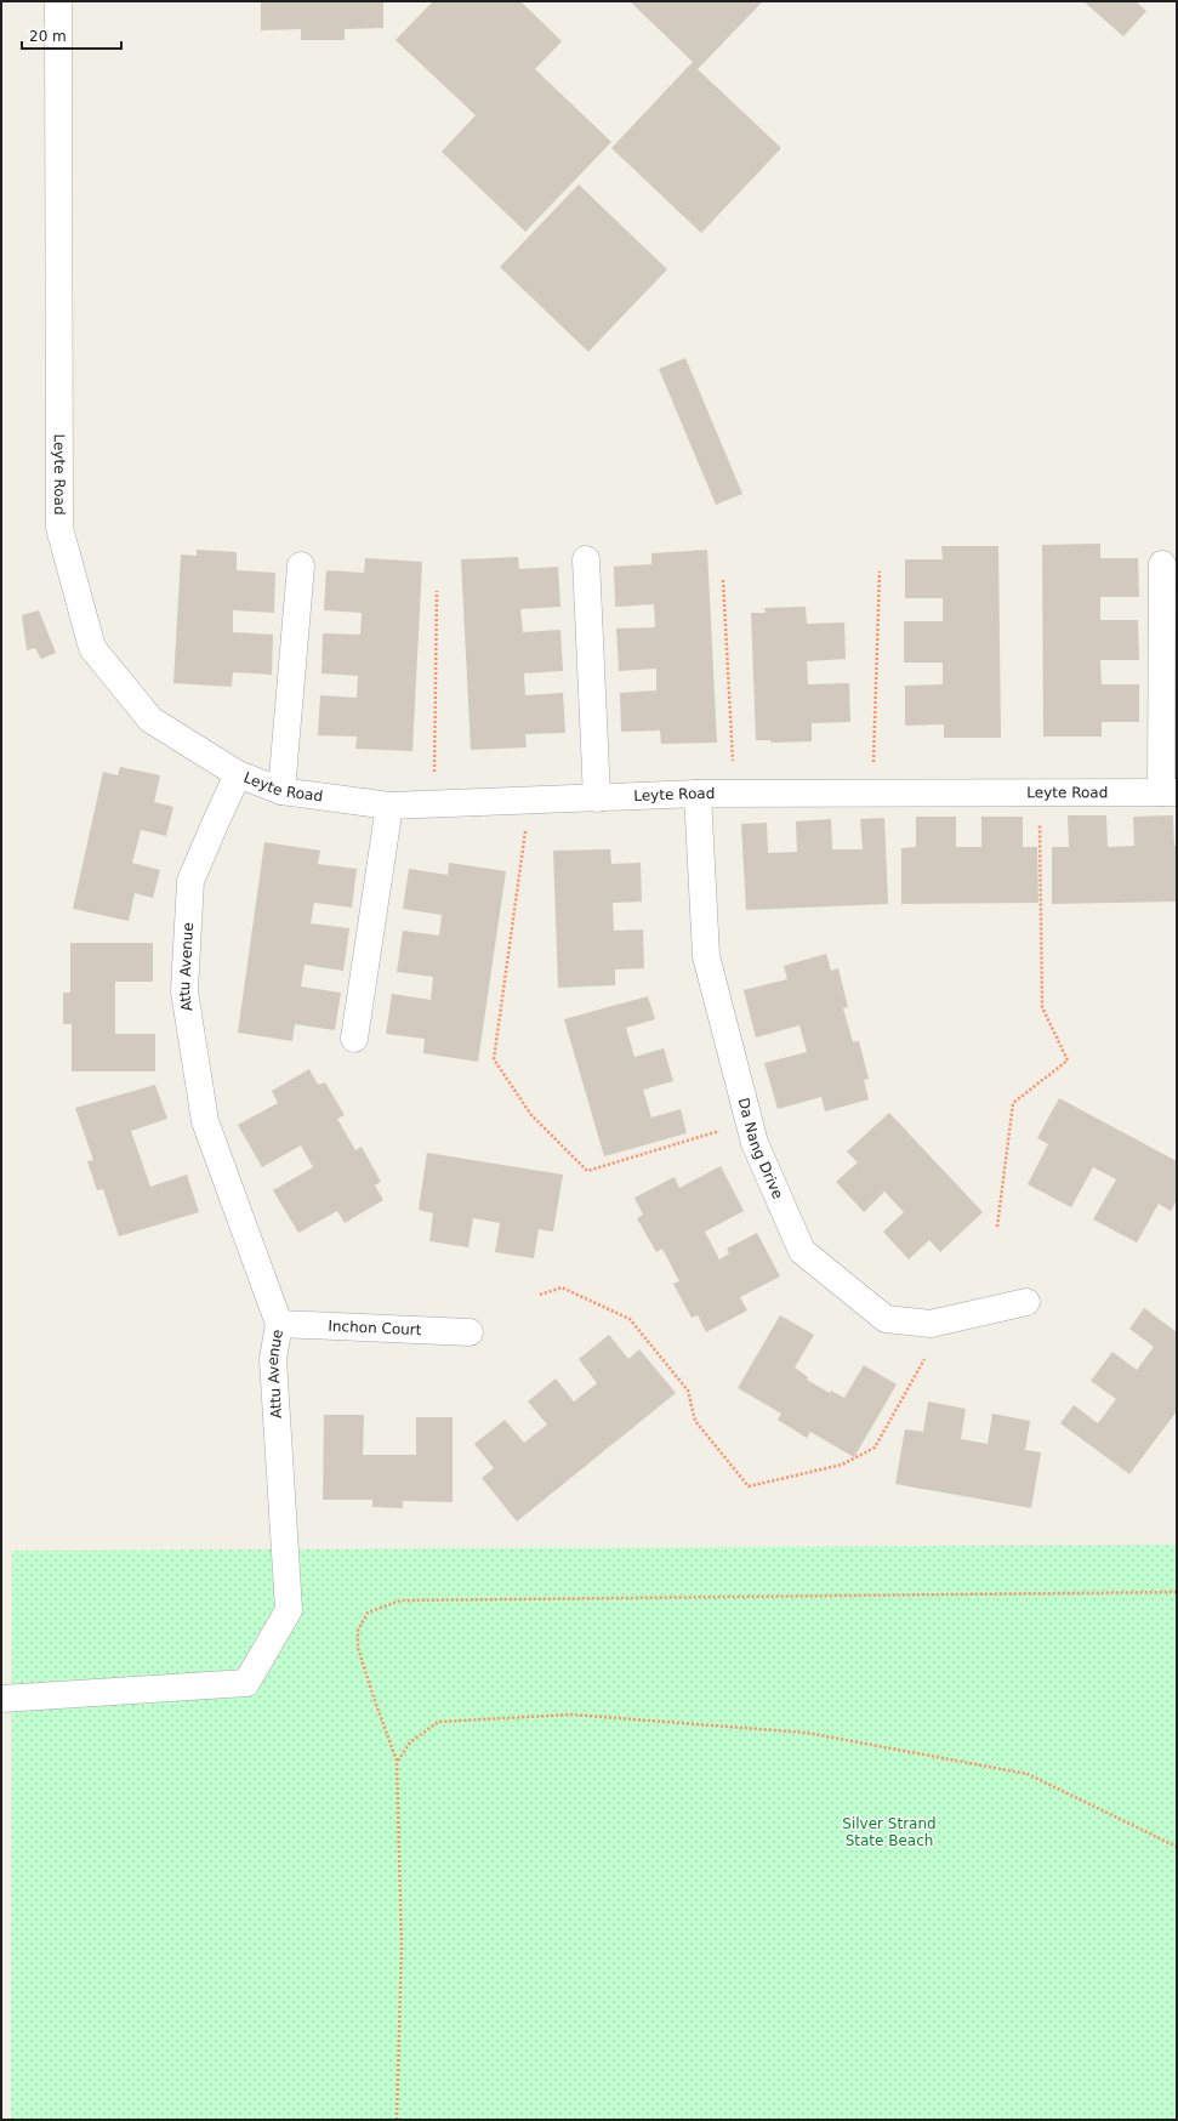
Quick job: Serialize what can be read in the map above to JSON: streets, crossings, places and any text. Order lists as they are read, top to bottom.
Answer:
{
  "streets": {
    "street": [
      "Leyte Road",
      "Attu Avenue",
      "Da Nang Drive",
      "Inchon Court"
    ]
  },
  "crossings": [
    ["Leyte Road", "Attu Avenue"],
    ["Leyte Road", "Da Nang Drive"],
    ["Attu Avenue", "Inchon Court"]
  ],
  "parks": ["Silver Strand State Beach"],
  "scale_bar": "20 m"
}
